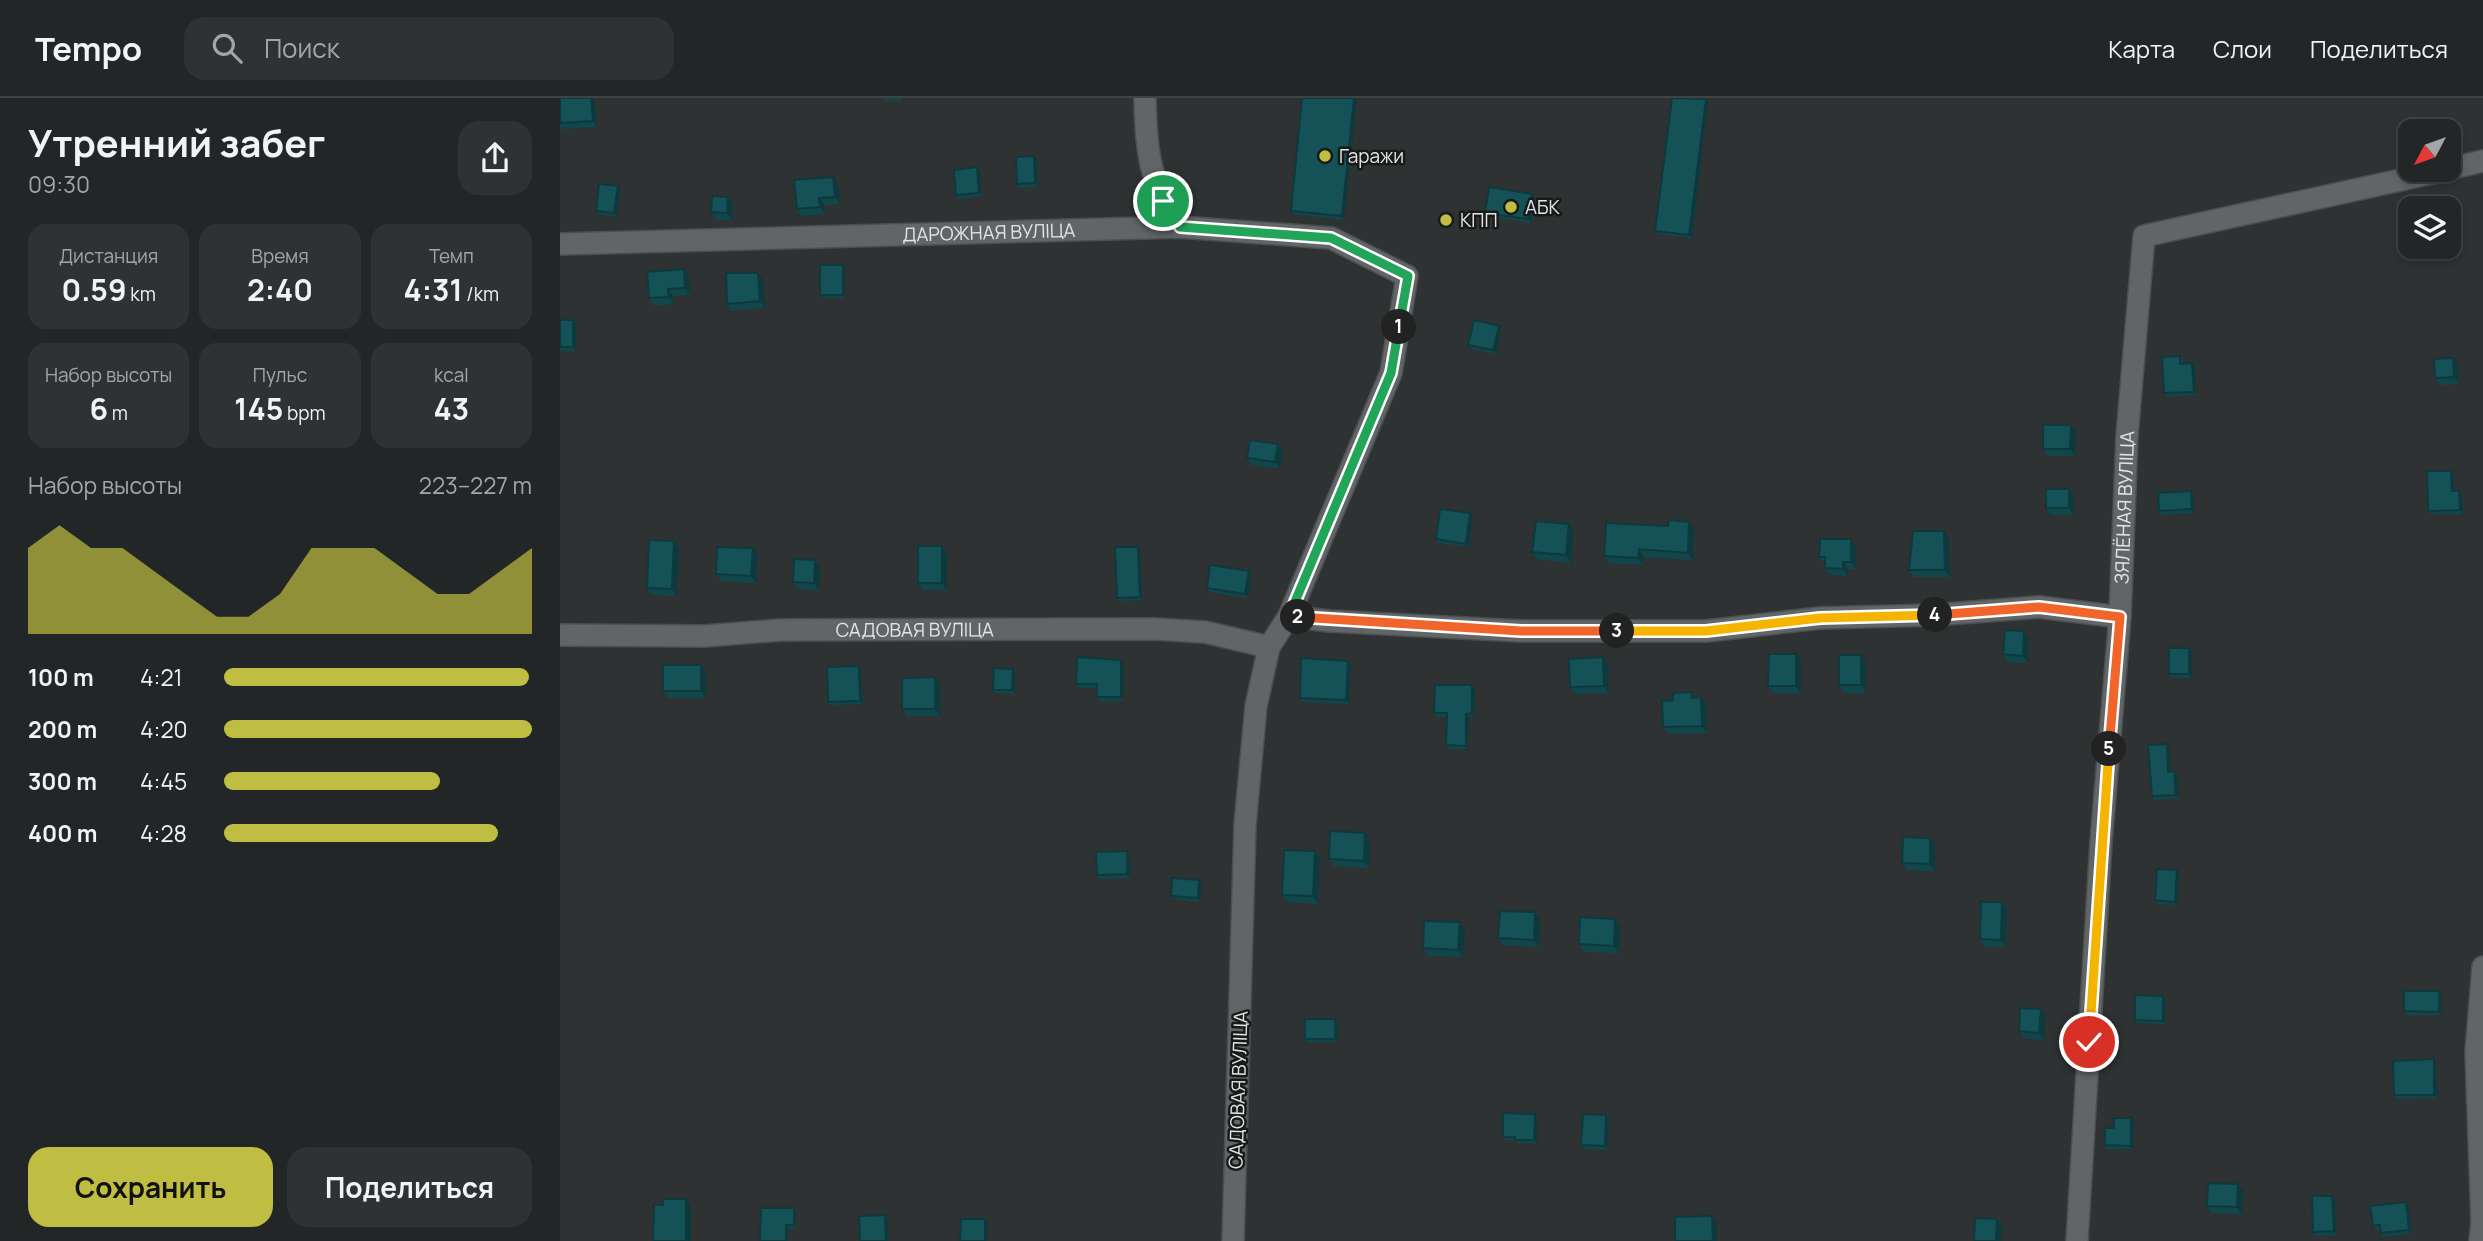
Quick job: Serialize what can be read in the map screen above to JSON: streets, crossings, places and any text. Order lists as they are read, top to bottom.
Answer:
{
  "streets": {
    "street": ["ДАРОЖНАЯ ВУЛІЦА", "ЗЯЛЁНАЯ ВУЛІЦА", "САДОВАЯ ВУЛІЦА"]
  },
  "crossings": [
    ["ДАРОЖНАЯ ВУЛІЦА", "САДОВАЯ ВУЛІЦА"]
  ],
  "places": ["Гаражи", "АБК", "КПП"],
  "north": "bottom left",
  "page": {
    "header": "Tempo",
    "search": "Поиск",
    "nav": ["Карта", "Слои", "Поделиться"],
    "heading": ["Утренний забег", "09:30"],
    "stats": [
      ["Дистанция", "0.59 km"],
      ["Время", "2:40"],
      ["Темп", "4:31 /km"],
      ["Набор высоты", "6 m"],
      ["Пульс", "145 bpm"],
      ["kcal", "43"]
    ],
    "pins": [
      "1",
      "4",
      "2",
      "3",
      "5"
    ],
    "chart": ["Набор высоты", "223–227 m"],
    "list": [
      {
        "name": "100 m",
        "note": "4:21"
      },
      {
        "name": "200 m",
        "note": "4:20"
      },
      {
        "name": "300 m",
        "note": "4:45"
      },
      {
        "name": "400 m",
        "note": "4:28"
      }
    ],
    "buttons": ["Сохранить", "Поделиться"]
  }
}
